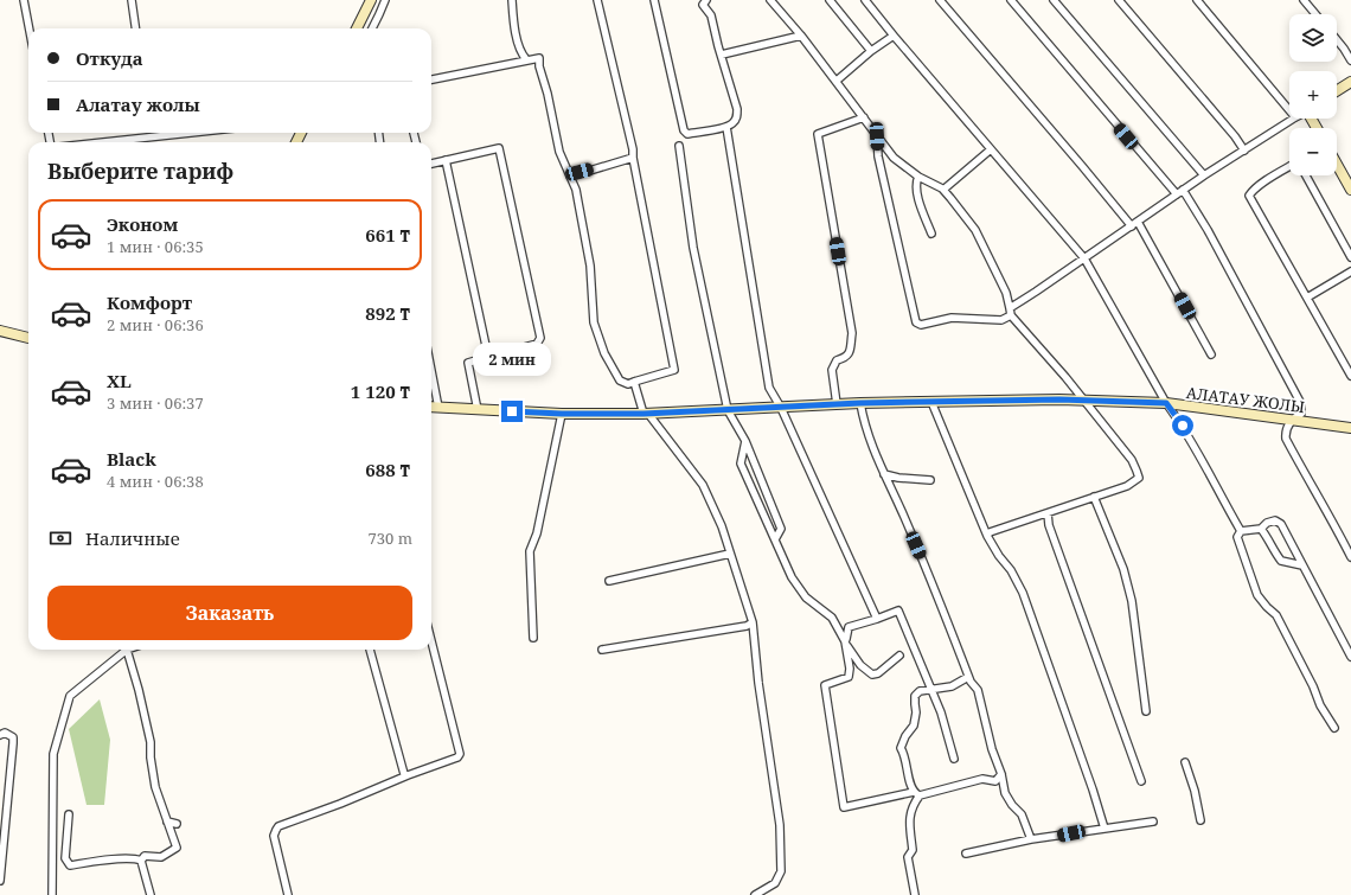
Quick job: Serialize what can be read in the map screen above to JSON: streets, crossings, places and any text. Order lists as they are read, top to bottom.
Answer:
{
  "streets": {
    "main road": ["АЛАТАУ ЖОЛЫ"]
  },
  "page": {
    "map_buttons": ["+", "−"],
    "banner": ["Откуда", "Алатау жолы"],
    "heading": "Выберите тариф",
    "list": [
      {
        "name": "Эконом",
        "note": "1 мин · 06:35",
        "value": "661 ₸"
      },
      {
        "name": "Комфорт",
        "note": "2 мин · 06:36",
        "value": "892 ₸"
      },
      {
        "name": "XL",
        "note": "3 мин · 06:37",
        "value": "1 120 ₸"
      },
      {
        "name": "Black",
        "note": "4 мин · 06:38",
        "value": "688 ₸"
      }
    ],
    "bubble": "2 мин",
    "pay": ["Наличные", "730 m"],
    "buttons": "Заказать"
  }
}
